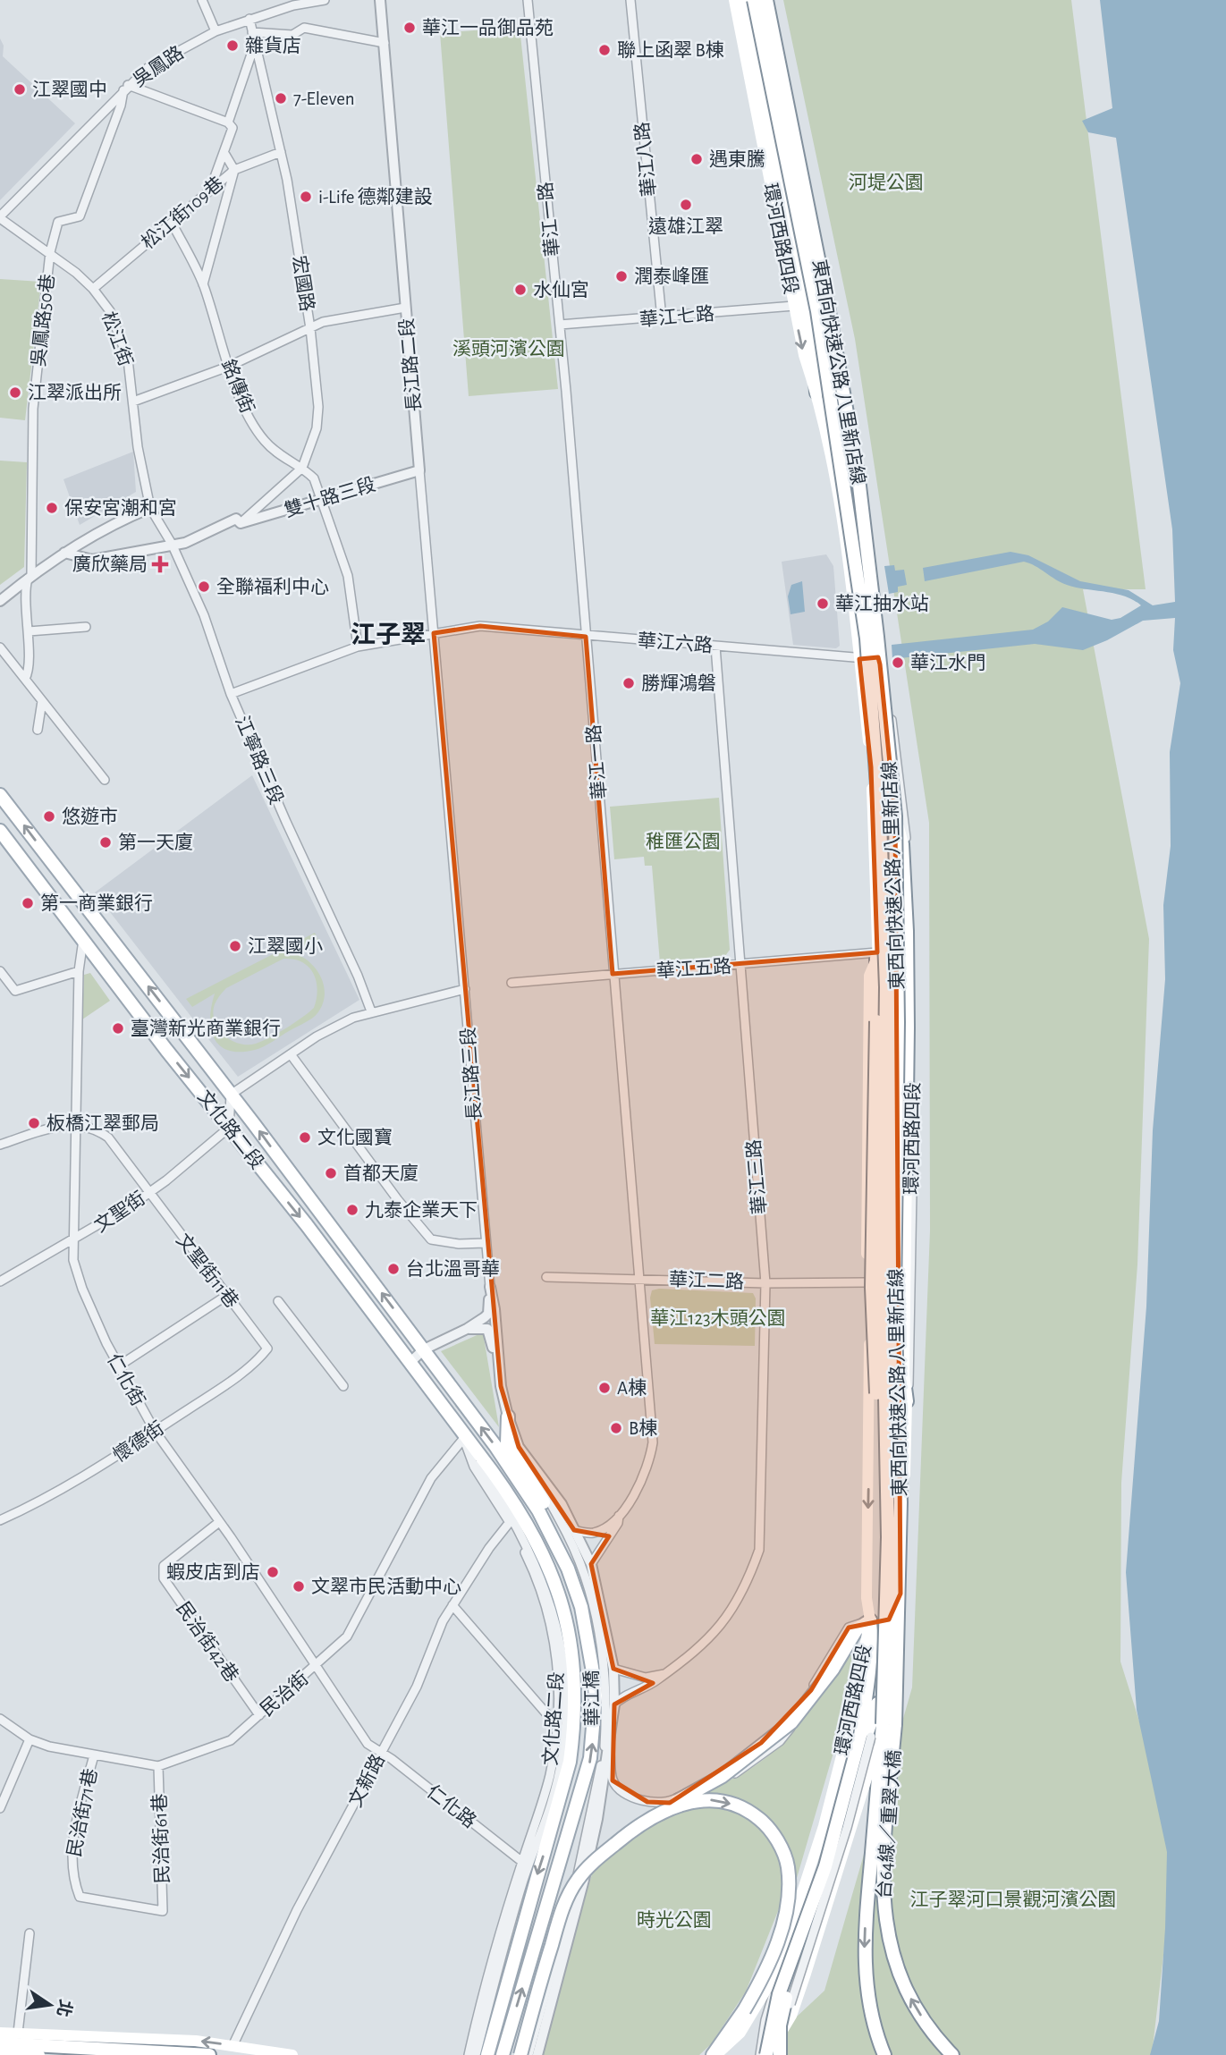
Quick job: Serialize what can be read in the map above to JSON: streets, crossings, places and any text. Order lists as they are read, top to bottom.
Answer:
{
  "streets": {
    "main road": [
      "環河西路四段",
      "東西向快速公路 八里新店線",
      "文化路二段",
      "華江橋",
      "台64線／重翠大橋"
    ],
    "street": [
      "吳鳳路",
      "華江八路",
      "松江街109巷",
      "華江一路",
      "宏國路",
      "華江七路",
      "吳鳳路50巷",
      "松江街",
      "長江路二段",
      "銘傳街",
      "雙十路三段",
      "華江六路",
      "江寧路三段",
      "華江五路",
      "長江路三段",
      "華江三路",
      "文聖街",
      "文聖街11巷",
      "華江二路",
      "仁化街",
      "懷德街",
      "民治街42巷",
      "民治街",
      "文新路",
      "仁化路",
      "民治街71巷",
      "民治街61巷"
    ]
  },
  "crossings": [
    ["吳鳳路", "宏國路"],
    ["吳鳳路", "吳鳳路50巷"],
    ["吳鳳路", "松江街"],
    ["華江八路", "華江七路"],
    ["松江街109巷", "宏國路"],
    ["松江街109巷", "松江街"],
    ["松江街109巷", "銘傳街"],
    ["華江一路", "華江七路"],
    ["華江一路", "華江六路"],
    ["華江一路", "華江五路"],
    ["華江一路", "華江二路"],
    ["環河西路四段", "華江七路"],
    ["環河西路四段", "東西向快速公路 八里新店線"],
    ["環河西路四段", "華江六路"],
    ["環河西路四段", "華江五路"],
    ["環河西路四段", "華江二路"],
    ["宏國路", "銘傳街"],
    ["宏國路", "雙十路三段"],
    ["吳鳳路50巷", "松江街"],
    ["松江街", "江寧路三段"],
    ["長江路二段", "雙十路三段"],
    ["長江路二段", "華江六路"],
    ["長江路二段", "長江路三段"],
    ["東西向快速公路 八里新店線", "台64線／重翠大橋"],
    ["雙十路三段", "江寧路三段"],
    ["華江六路", "江寧路三段"],
    ["華江六路", "華江三路"],
    ["華江五路", "華江三路"],
    ["文化路二段", "文聖街"],
    ["文化路二段", "仁化街"],
    ["文化路二段", "民治街"],
    ["文化路二段", "華江橋"],
    ["文化路二段", "文新路"],
    ["文化路二段", "仁化路"],
    ["華江三路", "華江二路"],
    ["文聖街", "文聖街11巷"],
    ["文聖街", "仁化街"],
    ["文聖街11巷", "仁化街"],
    ["文聖街11巷", "懷德街"],
    ["仁化街", "懷德街"],
    ["仁化街", "民治街42巷"],
    ["仁化街", "民治街"],
    ["仁化街", "文新路"],
    ["仁化街", "仁化路"],
    ["民治街42巷", "民治街"],
    ["民治街", "民治街71巷"],
    ["民治街", "民治街61巷"],
    ["文新路", "仁化路"],
    ["民治街71巷", "民治街61巷"]
  ],
  "districts": ["江子翠"],
  "parks": [
    "河堤公園",
    "溪頭河濱公園",
    "稚匯公園",
    "華江123木頭公園",
    "江子翠河口景觀河濱公園",
    "時光公園"
  ],
  "places": {
    "other": [
      "華江一品御品苑",
      "雜貨店",
      "聯上函翠 B棟",
      "江翠國中",
      "7-Eleven",
      "遇東騰",
      "i-Life 德鄰建設",
      "遠雄江翠",
      "潤泰峰匯",
      "水仙宮",
      "江翠派出所",
      "保安宮潮和宮",
      "全聯福利中心",
      "華江抽水站",
      "華江水門",
      "勝輝鴻磐",
      "悠遊市",
      "第一天廈",
      "第一商業銀行",
      "江翠國小",
      "臺灣新光商業銀行",
      "板橋江翠郵局",
      "文化國寶",
      "首都天廈",
      "九泰企業天下",
      "台北溫哥華",
      "A棟",
      "B棟",
      "蝦皮店到店",
      "文翠市民活動中心"
    ],
    "health": ["廣欣藥局"]
  },
  "north": "right"
}
